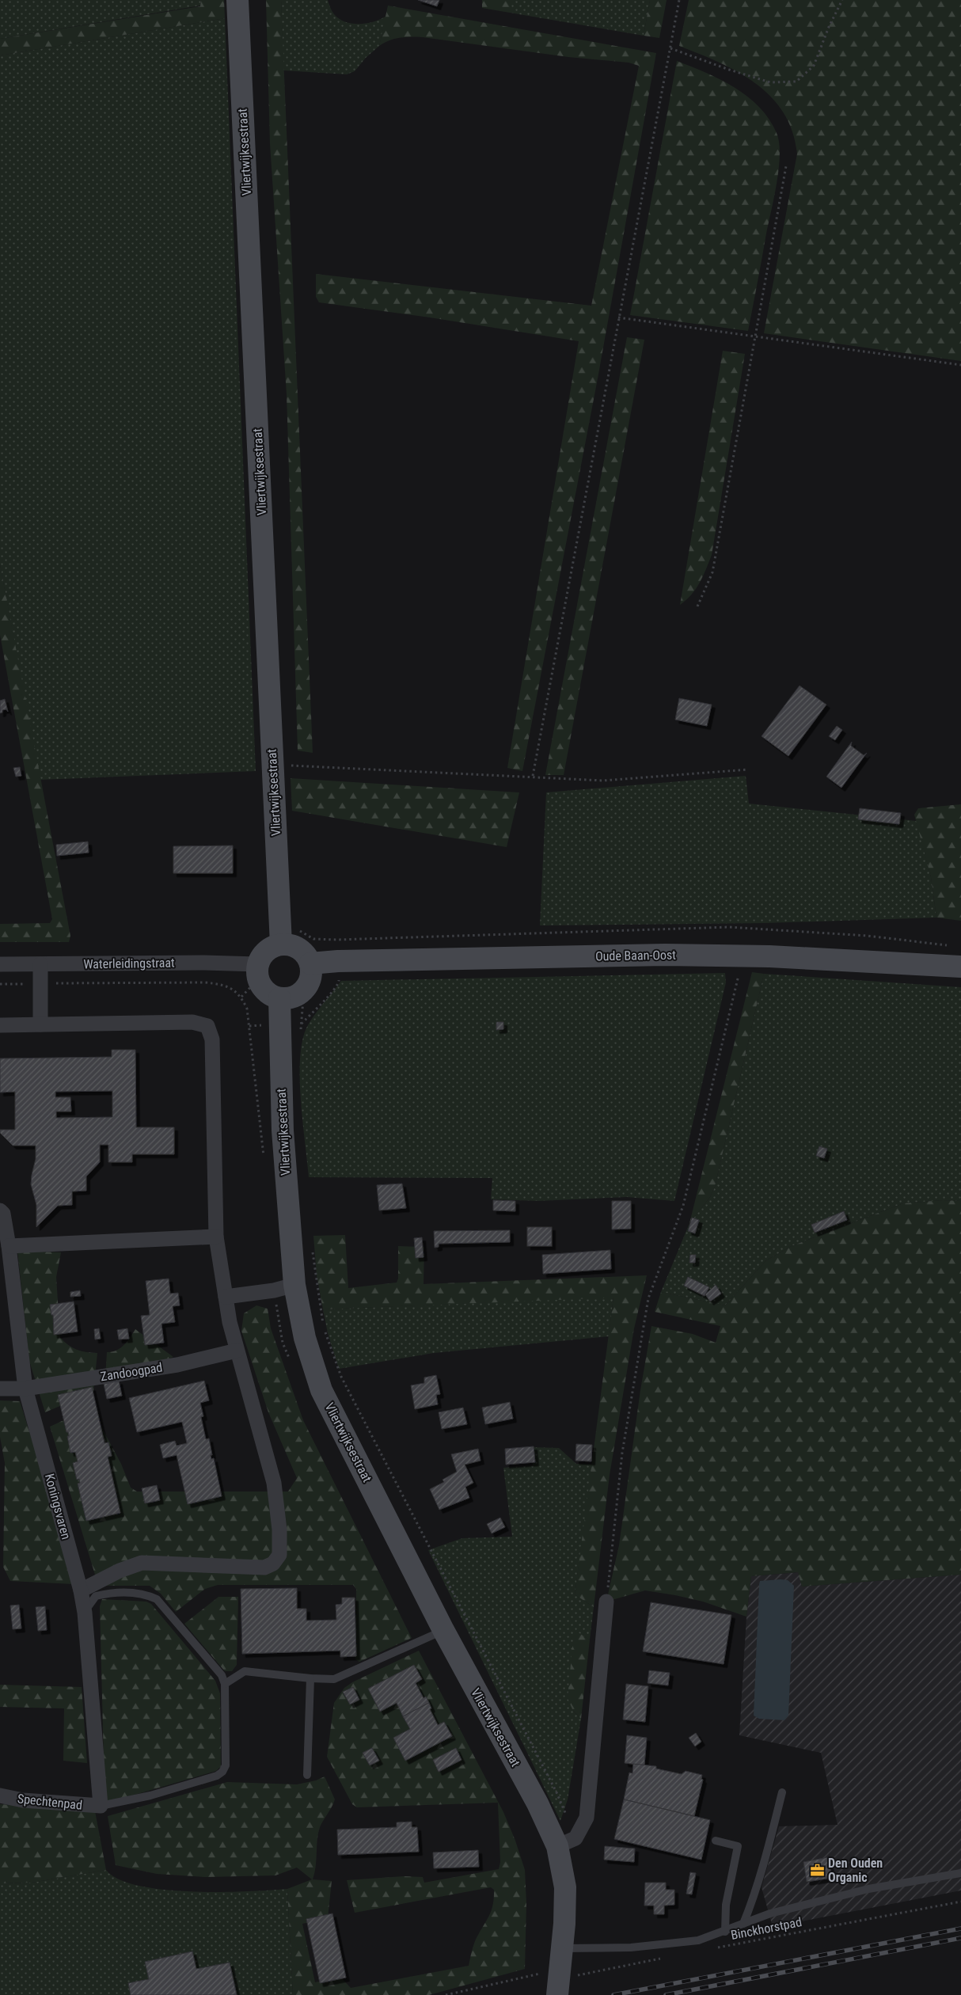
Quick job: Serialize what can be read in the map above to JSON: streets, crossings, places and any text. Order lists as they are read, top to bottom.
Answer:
{
  "streets": {
    "street": [
      "Vliertwijksestraat",
      "Oude Baan-Oost",
      "Waterleidingstraat",
      "Zandoogpad",
      "Koningsvaren",
      "Spechtenpad"
    ],
    "path": ["Binckhorstpad"]
  },
  "crossings": [
    ["Vliertwijksestraat", "Oude Baan-Oost"],
    ["Vliertwijksestraat", "Waterleidingstraat"],
    ["Oude Baan-Oost", "Waterleidingstraat"],
    ["Zandoogpad", "Koningsvaren"],
    ["Koningsvaren", "Spechtenpad"]
  ],
  "places": {
    "office": ["Den Ouden Organic"]
  }
}
